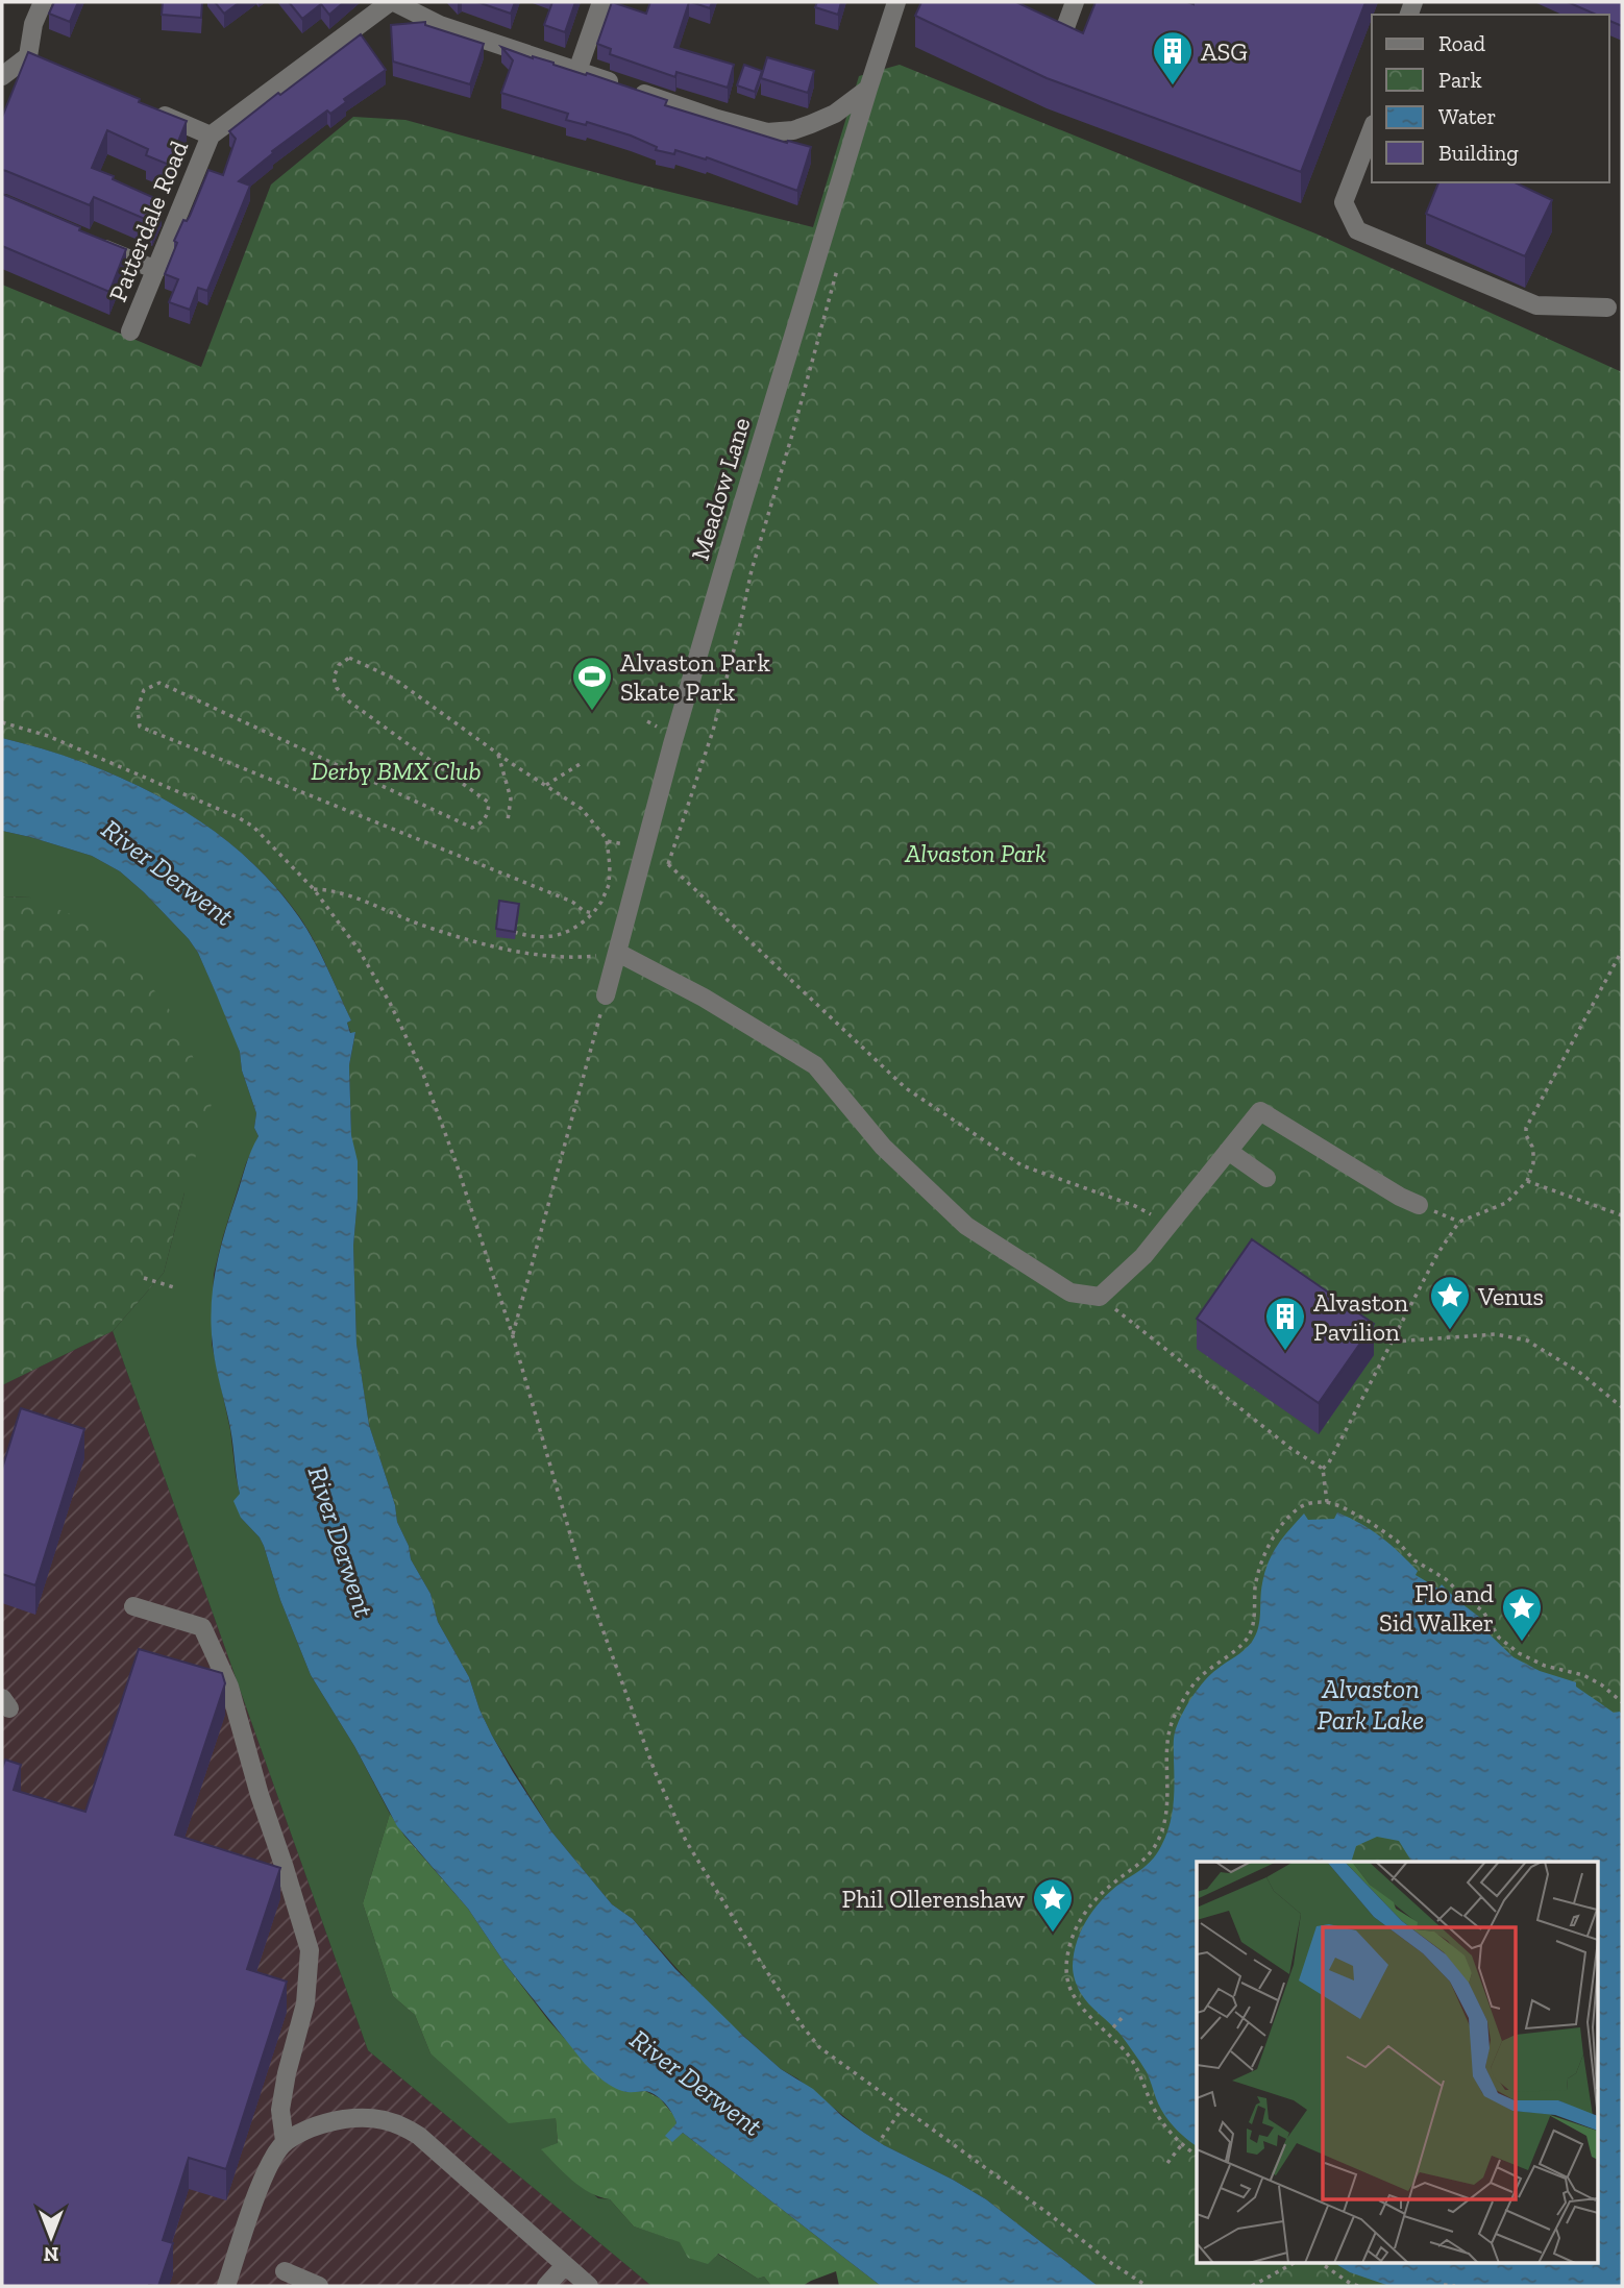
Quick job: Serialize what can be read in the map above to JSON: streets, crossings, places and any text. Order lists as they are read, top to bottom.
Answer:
{
  "streets": {
    "street": ["Patterdale Road", "Meadow Lane"]
  },
  "water": ["River Derwent", "Alvaston Park Lake"],
  "parks": ["Derby BMX Club", "Alvaston Park"],
  "places": {
    "building": ["ASG", "Alvaston Pavilion"],
    "sports": ["Alvaston Park Skate Park"],
    "place": ["Venus", "Flo and Sid Walker", "Phil Ollerenshaw"]
  },
  "legend": [
    "Road",
    "Park",
    "Water",
    "Building"
  ],
  "north": "bottom"
}
